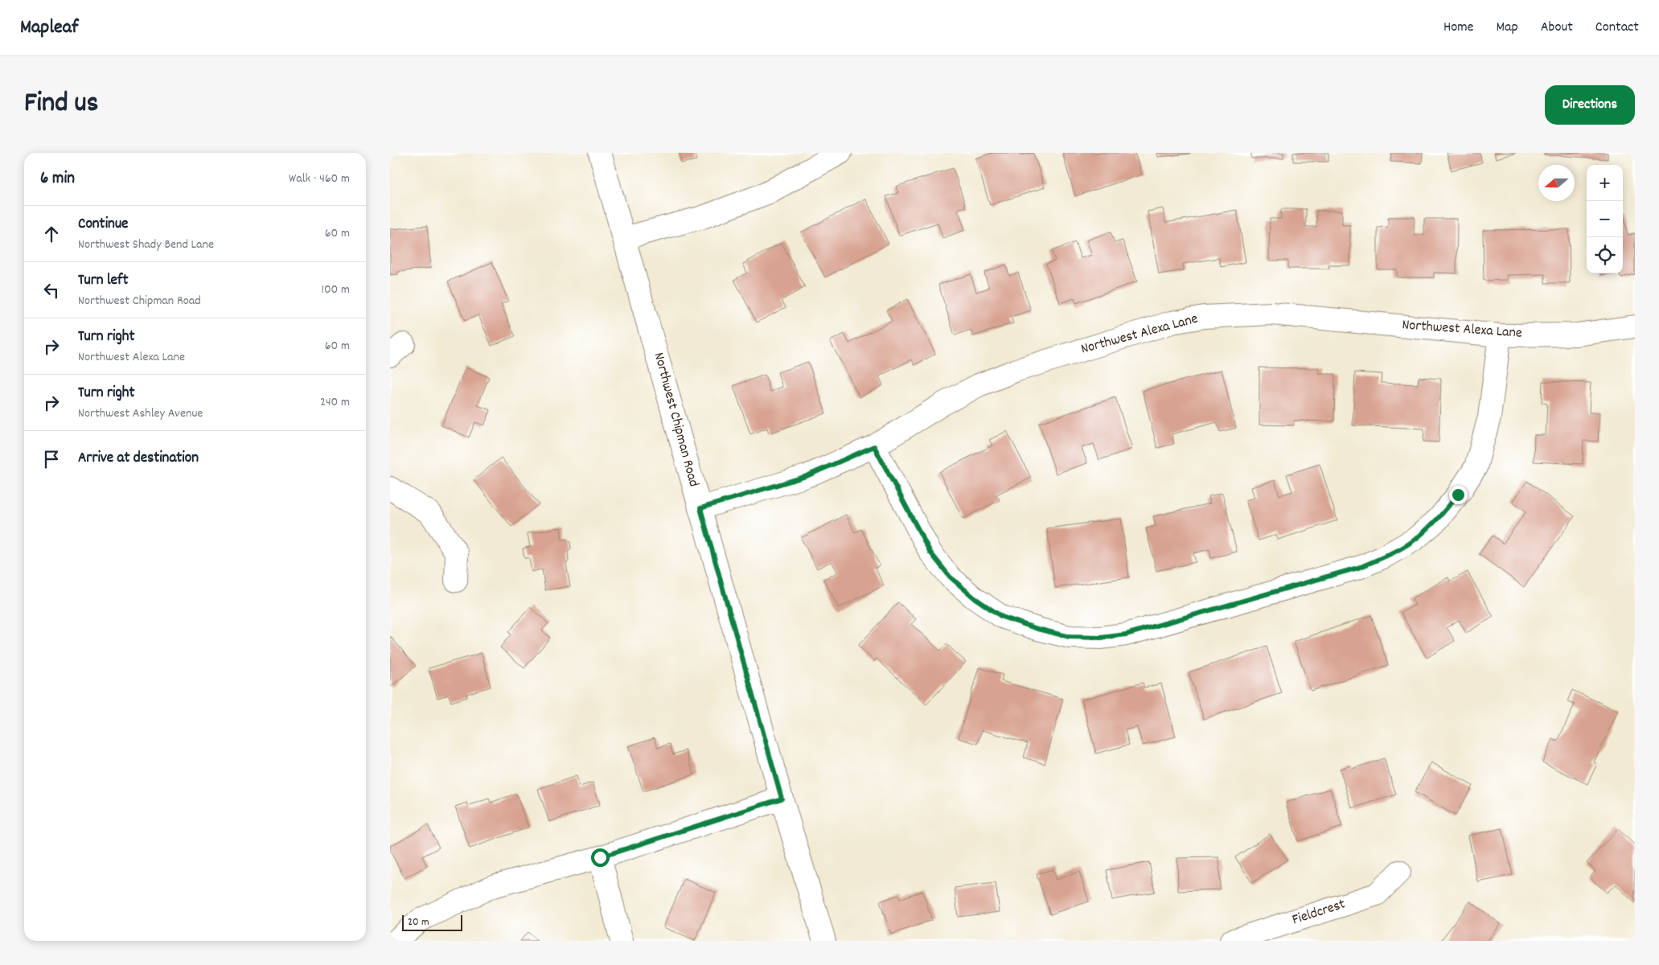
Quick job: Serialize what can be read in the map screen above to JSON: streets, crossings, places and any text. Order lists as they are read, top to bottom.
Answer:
{
  "streets": {
    "street": ["Northwest Alexa Lane", "Northwest Chipman Road", "Fieldcrest"]
  },
  "crossings": [
    ["Northwest Alexa Lane", "Northwest Chipman Road"]
  ],
  "scale_bar": "20 m",
  "north": "left",
  "page": {
    "header": "Mapleaf",
    "nav": [
      "Home",
      "Map",
      "About",
      "Contact"
    ],
    "title": "Find us",
    "buttons": "Directions",
    "heading": ["6 min", "Walk · 460 m"],
    "map_buttons": ["+", "−"],
    "list": [
      ["Continue", "Northwest Shady Bend Lane", "60 m"],
      ["Turn left", "Northwest Chipman Road", "100 m"],
      ["Turn right", "Northwest Alexa Lane", "60 m"],
      ["Turn right", "Northwest Ashley Avenue", "240 m"],
      "Arrive at destination"
    ],
    "scale": "20 m"
  }
}
